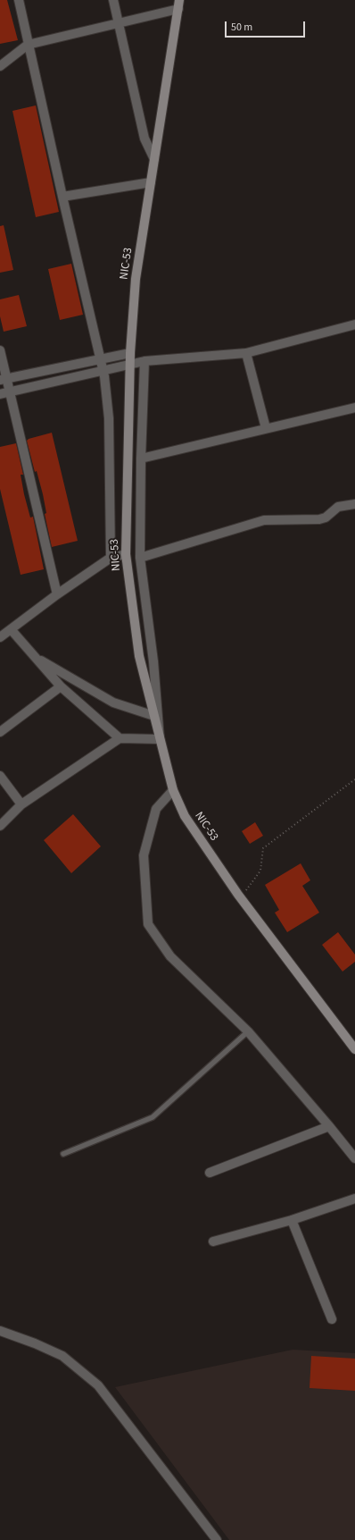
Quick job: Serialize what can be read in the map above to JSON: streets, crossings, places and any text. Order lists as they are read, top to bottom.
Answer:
{
  "streets": {
    "main road": ["NIC-53"]
  },
  "scale_bar": "50 m"
}
